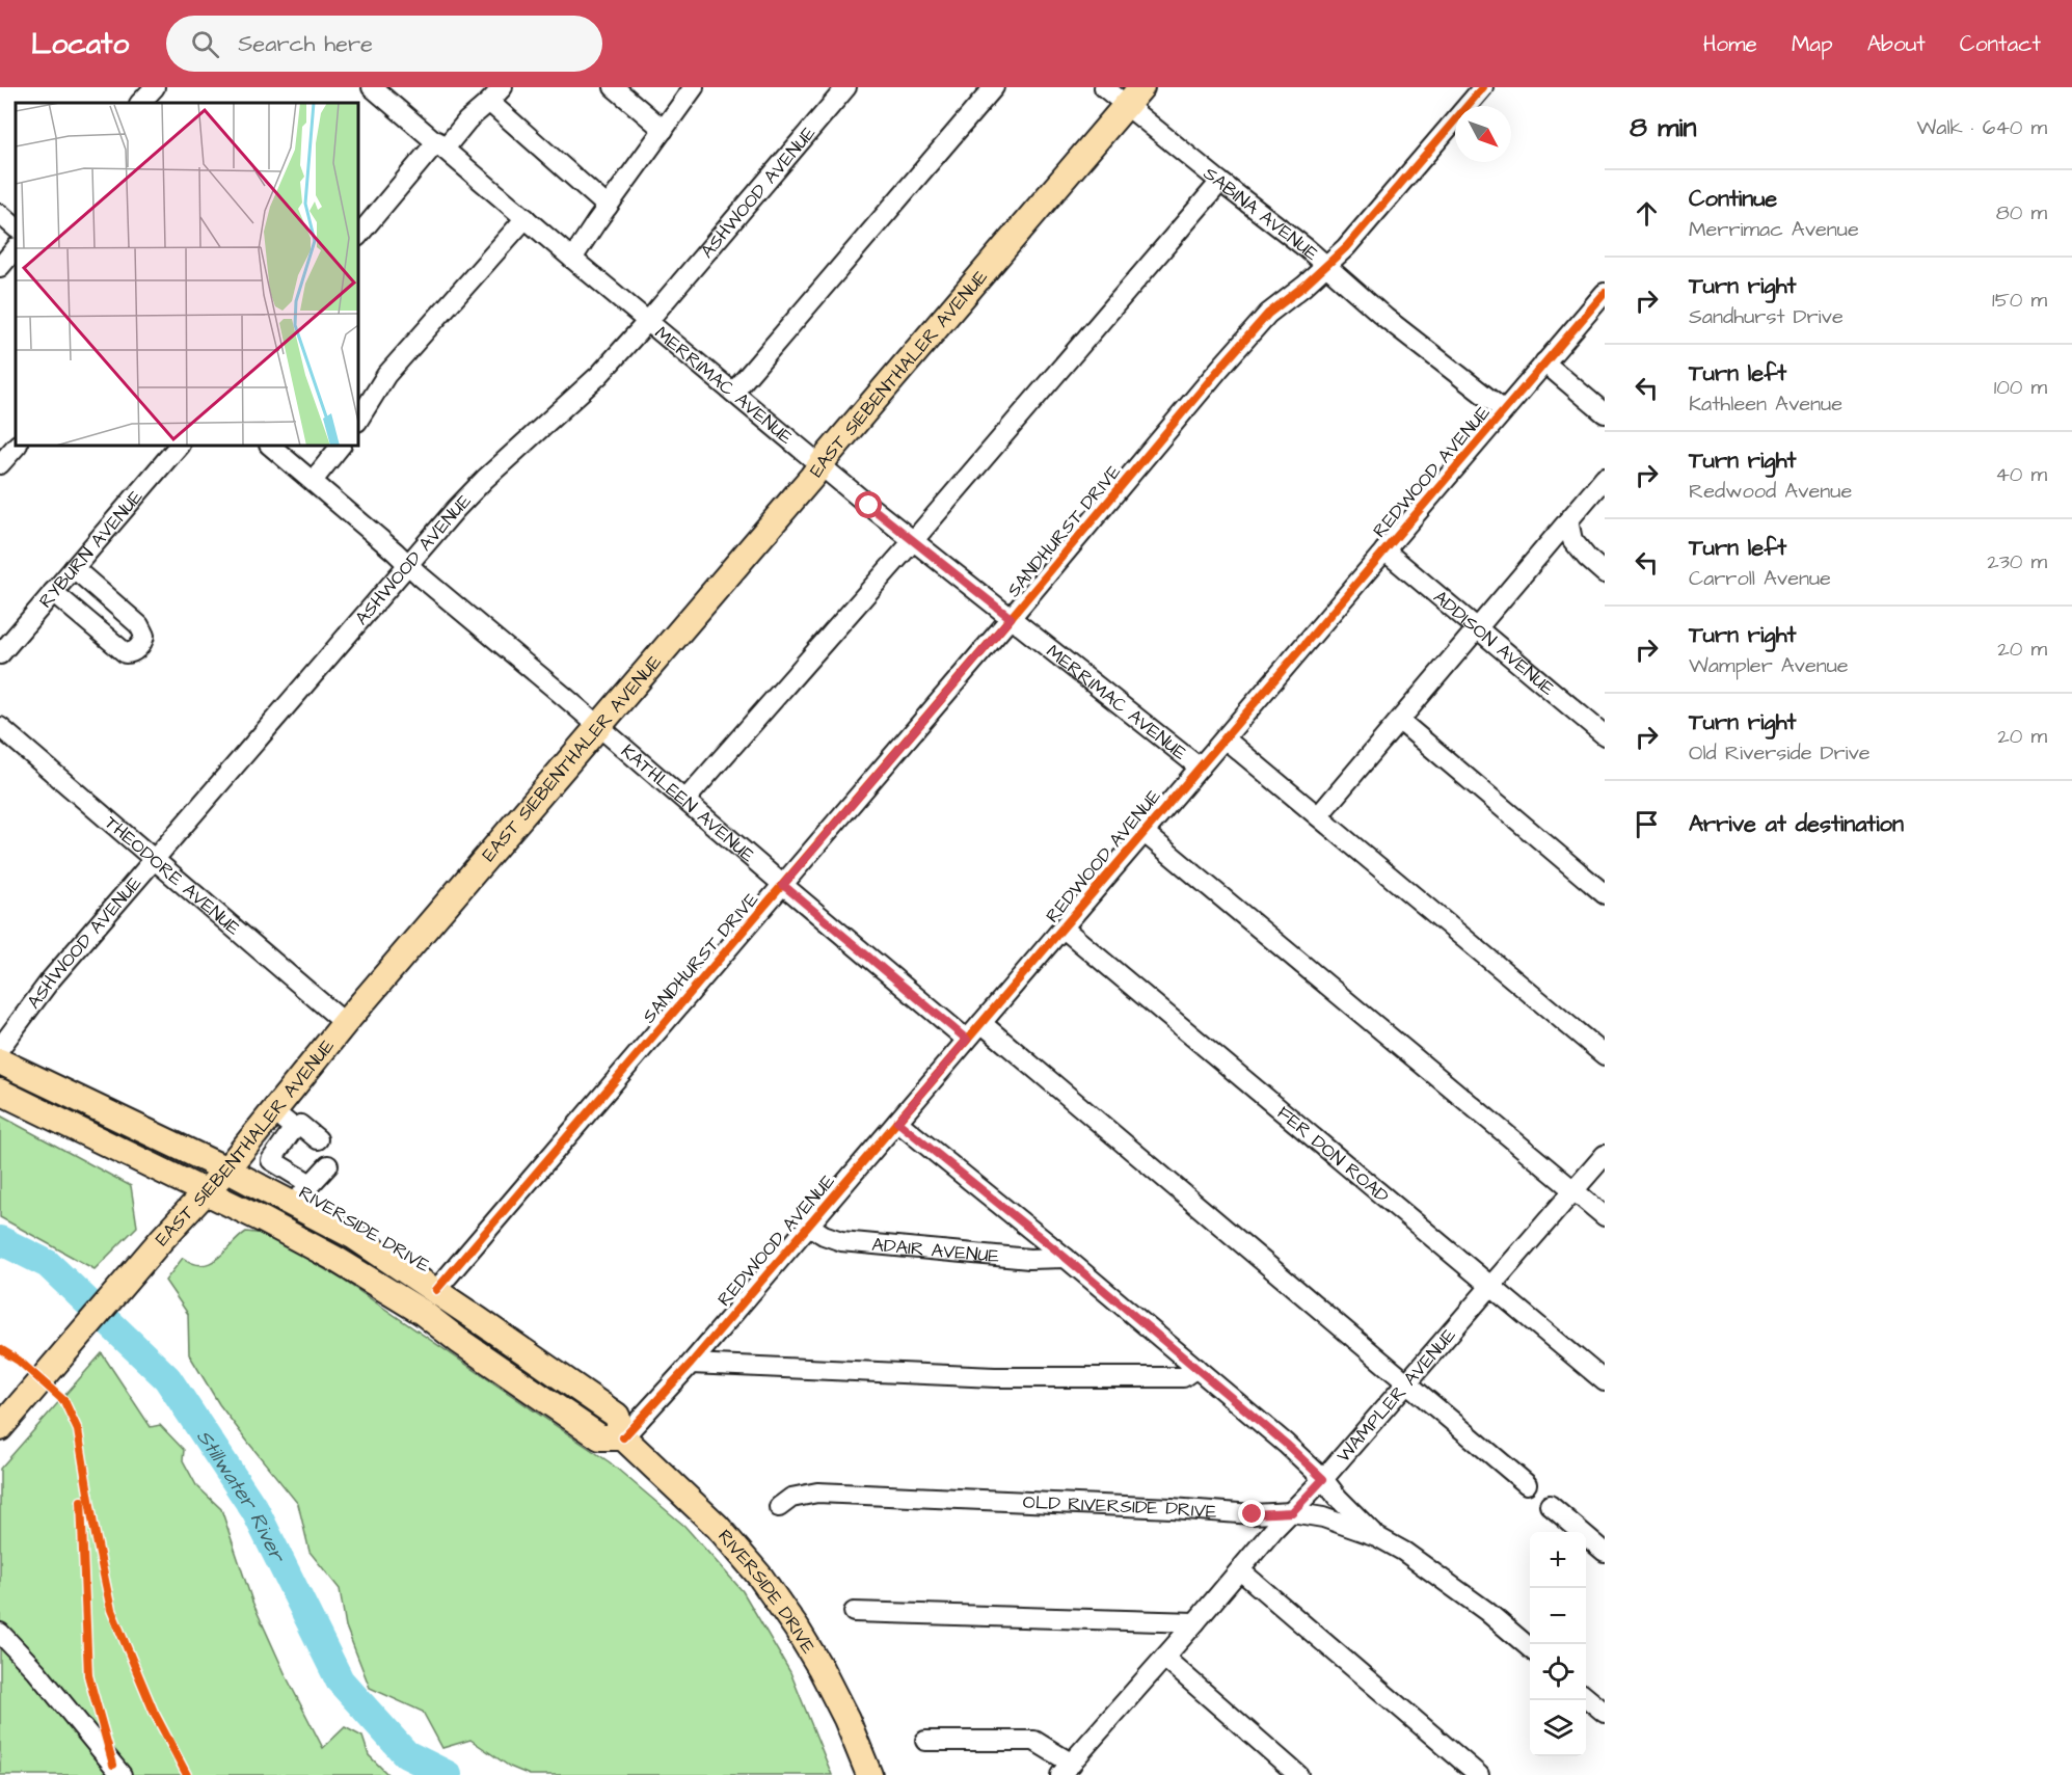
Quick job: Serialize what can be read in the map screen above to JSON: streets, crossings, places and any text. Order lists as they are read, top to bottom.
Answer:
{
  "streets": {
    "main road": ["EAST SIEBENTHALER AVENUE", "RIVERSIDE DRIVE"],
    "street": [
      "ASHWOOD AVENUE",
      "SABINA AVENUE",
      "MERRIMAC AVENUE",
      "REDWOOD AVENUE",
      "SANDHURST DRIVE",
      "RYBURN AVENUE",
      "ADDISON AVENUE",
      "KATHLEEN AVENUE",
      "THEODORE AVENUE",
      "FER DON ROAD",
      "ADAIR AVENUE",
      "WAMPLER AVENUE",
      "OLD RIVERSIDE DRIVE"
    ]
  },
  "crossings": [
    ["ASHWOOD AVENUE", "MERRIMAC AVENUE"],
    ["ASHWOOD AVENUE", "KATHLEEN AVENUE"],
    ["ASHWOOD AVENUE", "THEODORE AVENUE"],
    ["SABINA AVENUE", "EAST SIEBENTHALER AVENUE"],
    ["SABINA AVENUE", "REDWOOD AVENUE"],
    ["SABINA AVENUE", "SANDHURST DRIVE"],
    ["EAST SIEBENTHALER AVENUE", "MERRIMAC AVENUE"],
    ["EAST SIEBENTHALER AVENUE", "KATHLEEN AVENUE"],
    ["EAST SIEBENTHALER AVENUE", "THEODORE AVENUE"],
    ["EAST SIEBENTHALER AVENUE", "RIVERSIDE DRIVE"],
    ["MERRIMAC AVENUE", "REDWOOD AVENUE"],
    ["MERRIMAC AVENUE", "SANDHURST DRIVE"],
    ["REDWOOD AVENUE", "ADDISON AVENUE"],
    ["REDWOOD AVENUE", "KATHLEEN AVENUE"],
    ["REDWOOD AVENUE", "FER DON ROAD"],
    ["REDWOOD AVENUE", "RIVERSIDE DRIVE"],
    ["REDWOOD AVENUE", "ADAIR AVENUE"],
    ["SANDHURST DRIVE", "KATHLEEN AVENUE"],
    ["SANDHURST DRIVE", "RIVERSIDE DRIVE"],
    ["FER DON ROAD", "WAMPLER AVENUE"],
    ["WAMPLER AVENUE", "OLD RIVERSIDE DRIVE"]
  ],
  "water": ["Stillwater River"],
  "north": "bottom right",
  "page": {
    "header": "Locato",
    "search": "Search here",
    "nav": [
      "Home",
      "Map",
      "About",
      "Contact"
    ],
    "heading": ["8 min", "Walk · 640 m"],
    "list": [
      ["Continue", "Merrimac Avenue", "80 m"],
      ["Turn right", "Sandhurst Drive", "150 m"],
      ["Turn left", "Kathleen Avenue", "100 m"],
      ["Turn right", "Redwood Avenue", "40 m"],
      ["Turn left", "Carroll Avenue", "230 m"],
      ["Turn right", "Wampler Avenue", "20 m"],
      ["Turn right", "Old Riverside Drive", "20 m"],
      "Arrive at destination"
    ],
    "map_buttons": ["+", "−"]
  }
}
